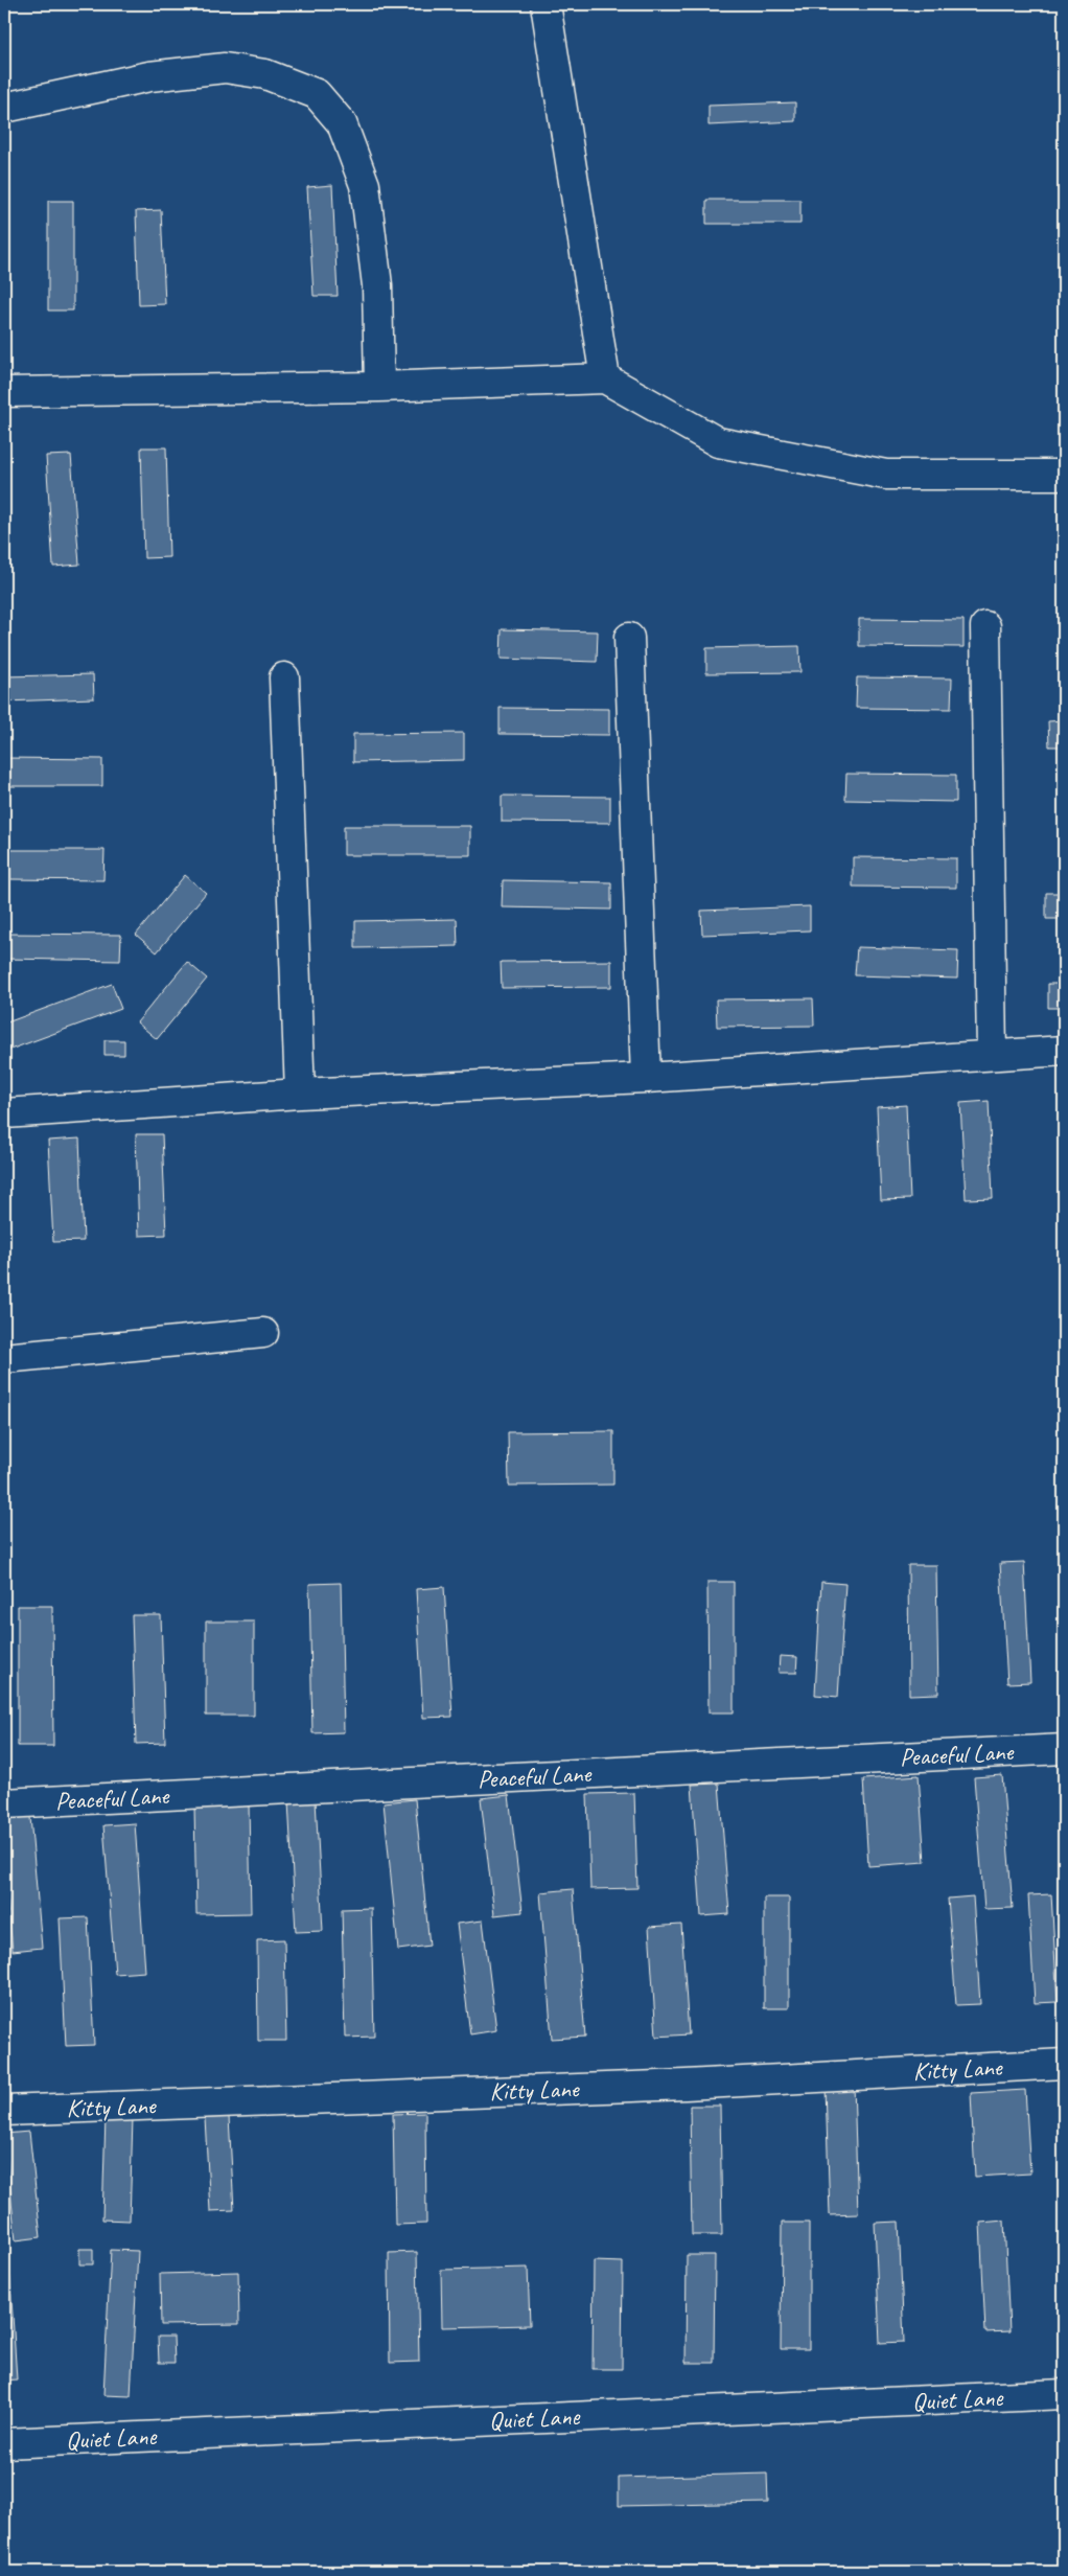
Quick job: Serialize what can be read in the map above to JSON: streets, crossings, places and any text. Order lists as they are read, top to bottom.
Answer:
{
  "streets": {
    "street": ["Peaceful Lane", "Kitty Lane", "Quiet Lane"]
  }
}
